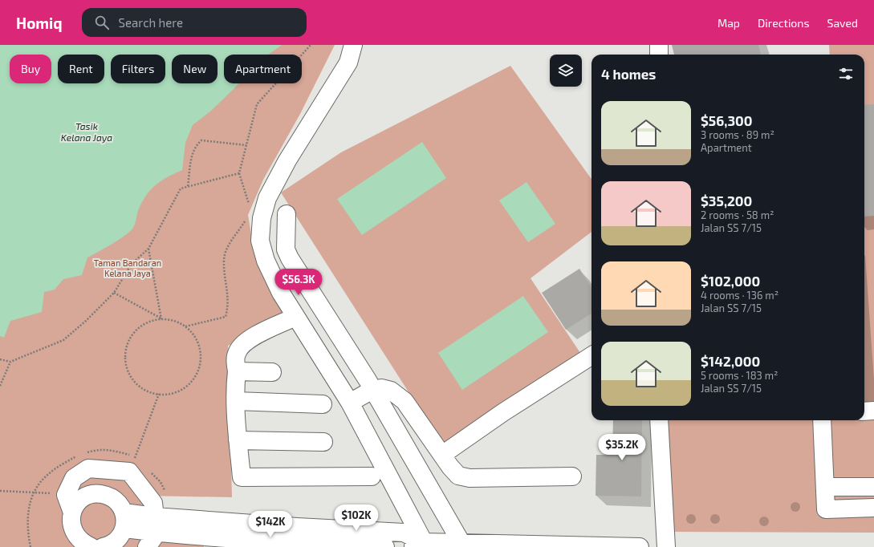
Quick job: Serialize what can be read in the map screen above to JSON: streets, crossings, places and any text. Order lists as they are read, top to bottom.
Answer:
{
  "water": ["Tasik Kelana Jaya"],
  "parks": ["Taman Bandaran Kelana Jaya"],
  "page": {
    "header": "Homiq",
    "search": "Search here",
    "nav": ["Map", "Directions", "Saved"],
    "chip": [
      "Buy",
      "Rent",
      "Filters",
      "New",
      "Apartment"
    ],
    "heading": "4 homes",
    "list": [
      {
        "name": "$56,300",
        "note": "3 rooms · 89 m² · Apartment"
      },
      {
        "name": "$35,200",
        "note": "2 rooms · 58 m² · Jalan SS 7/15"
      },
      {
        "name": "$102,000",
        "note": "4 rooms · 136 m² · Jalan SS 7/15"
      },
      {
        "name": "$142,000",
        "note": "5 rooms · 183 m² · Jalan SS 7/15"
      }
    ],
    "price": [
      "$56.3K",
      "$35.2K",
      "$102K",
      "$142K"
    ]
  }
}
